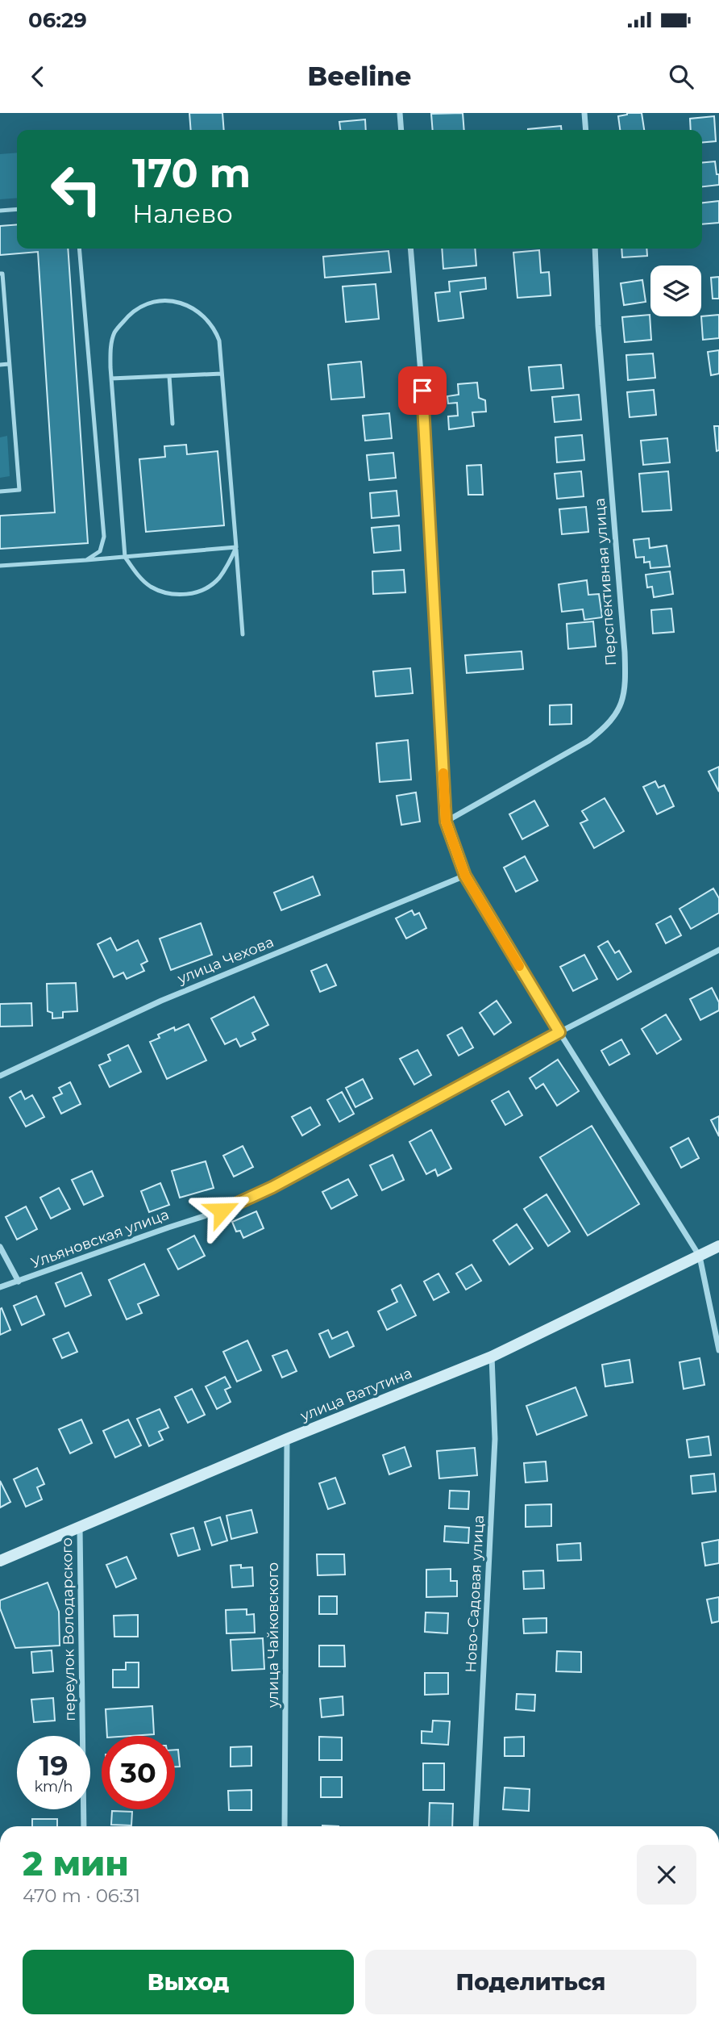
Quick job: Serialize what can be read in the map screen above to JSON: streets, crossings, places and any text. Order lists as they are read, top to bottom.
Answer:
{
  "streets": {
    "main road": ["улица Ватутина"],
    "street": [
      "Перспективная улица",
      "улица Чехова",
      "Ульяновская улица",
      "Ново-Садовая улица",
      "переулок Володарского",
      "улица Чайковского"
    ]
  },
  "crossings": [
    ["улица Ватутина", "Ново-Садовая улица"],
    ["улица Ватутина", "переулок Володарского"],
    ["улица Ватутина", "улица Чайковского"]
  ],
  "page": {
    "status": "06:29",
    "header": "Beeline",
    "turn": ["170 m", "Налево"],
    "speed": "19 km/h",
    "limit": "30",
    "heading": ["2 мин", "470 m · 06:31"],
    "buttons": ["Выход", "Поделиться"]
  }
}
